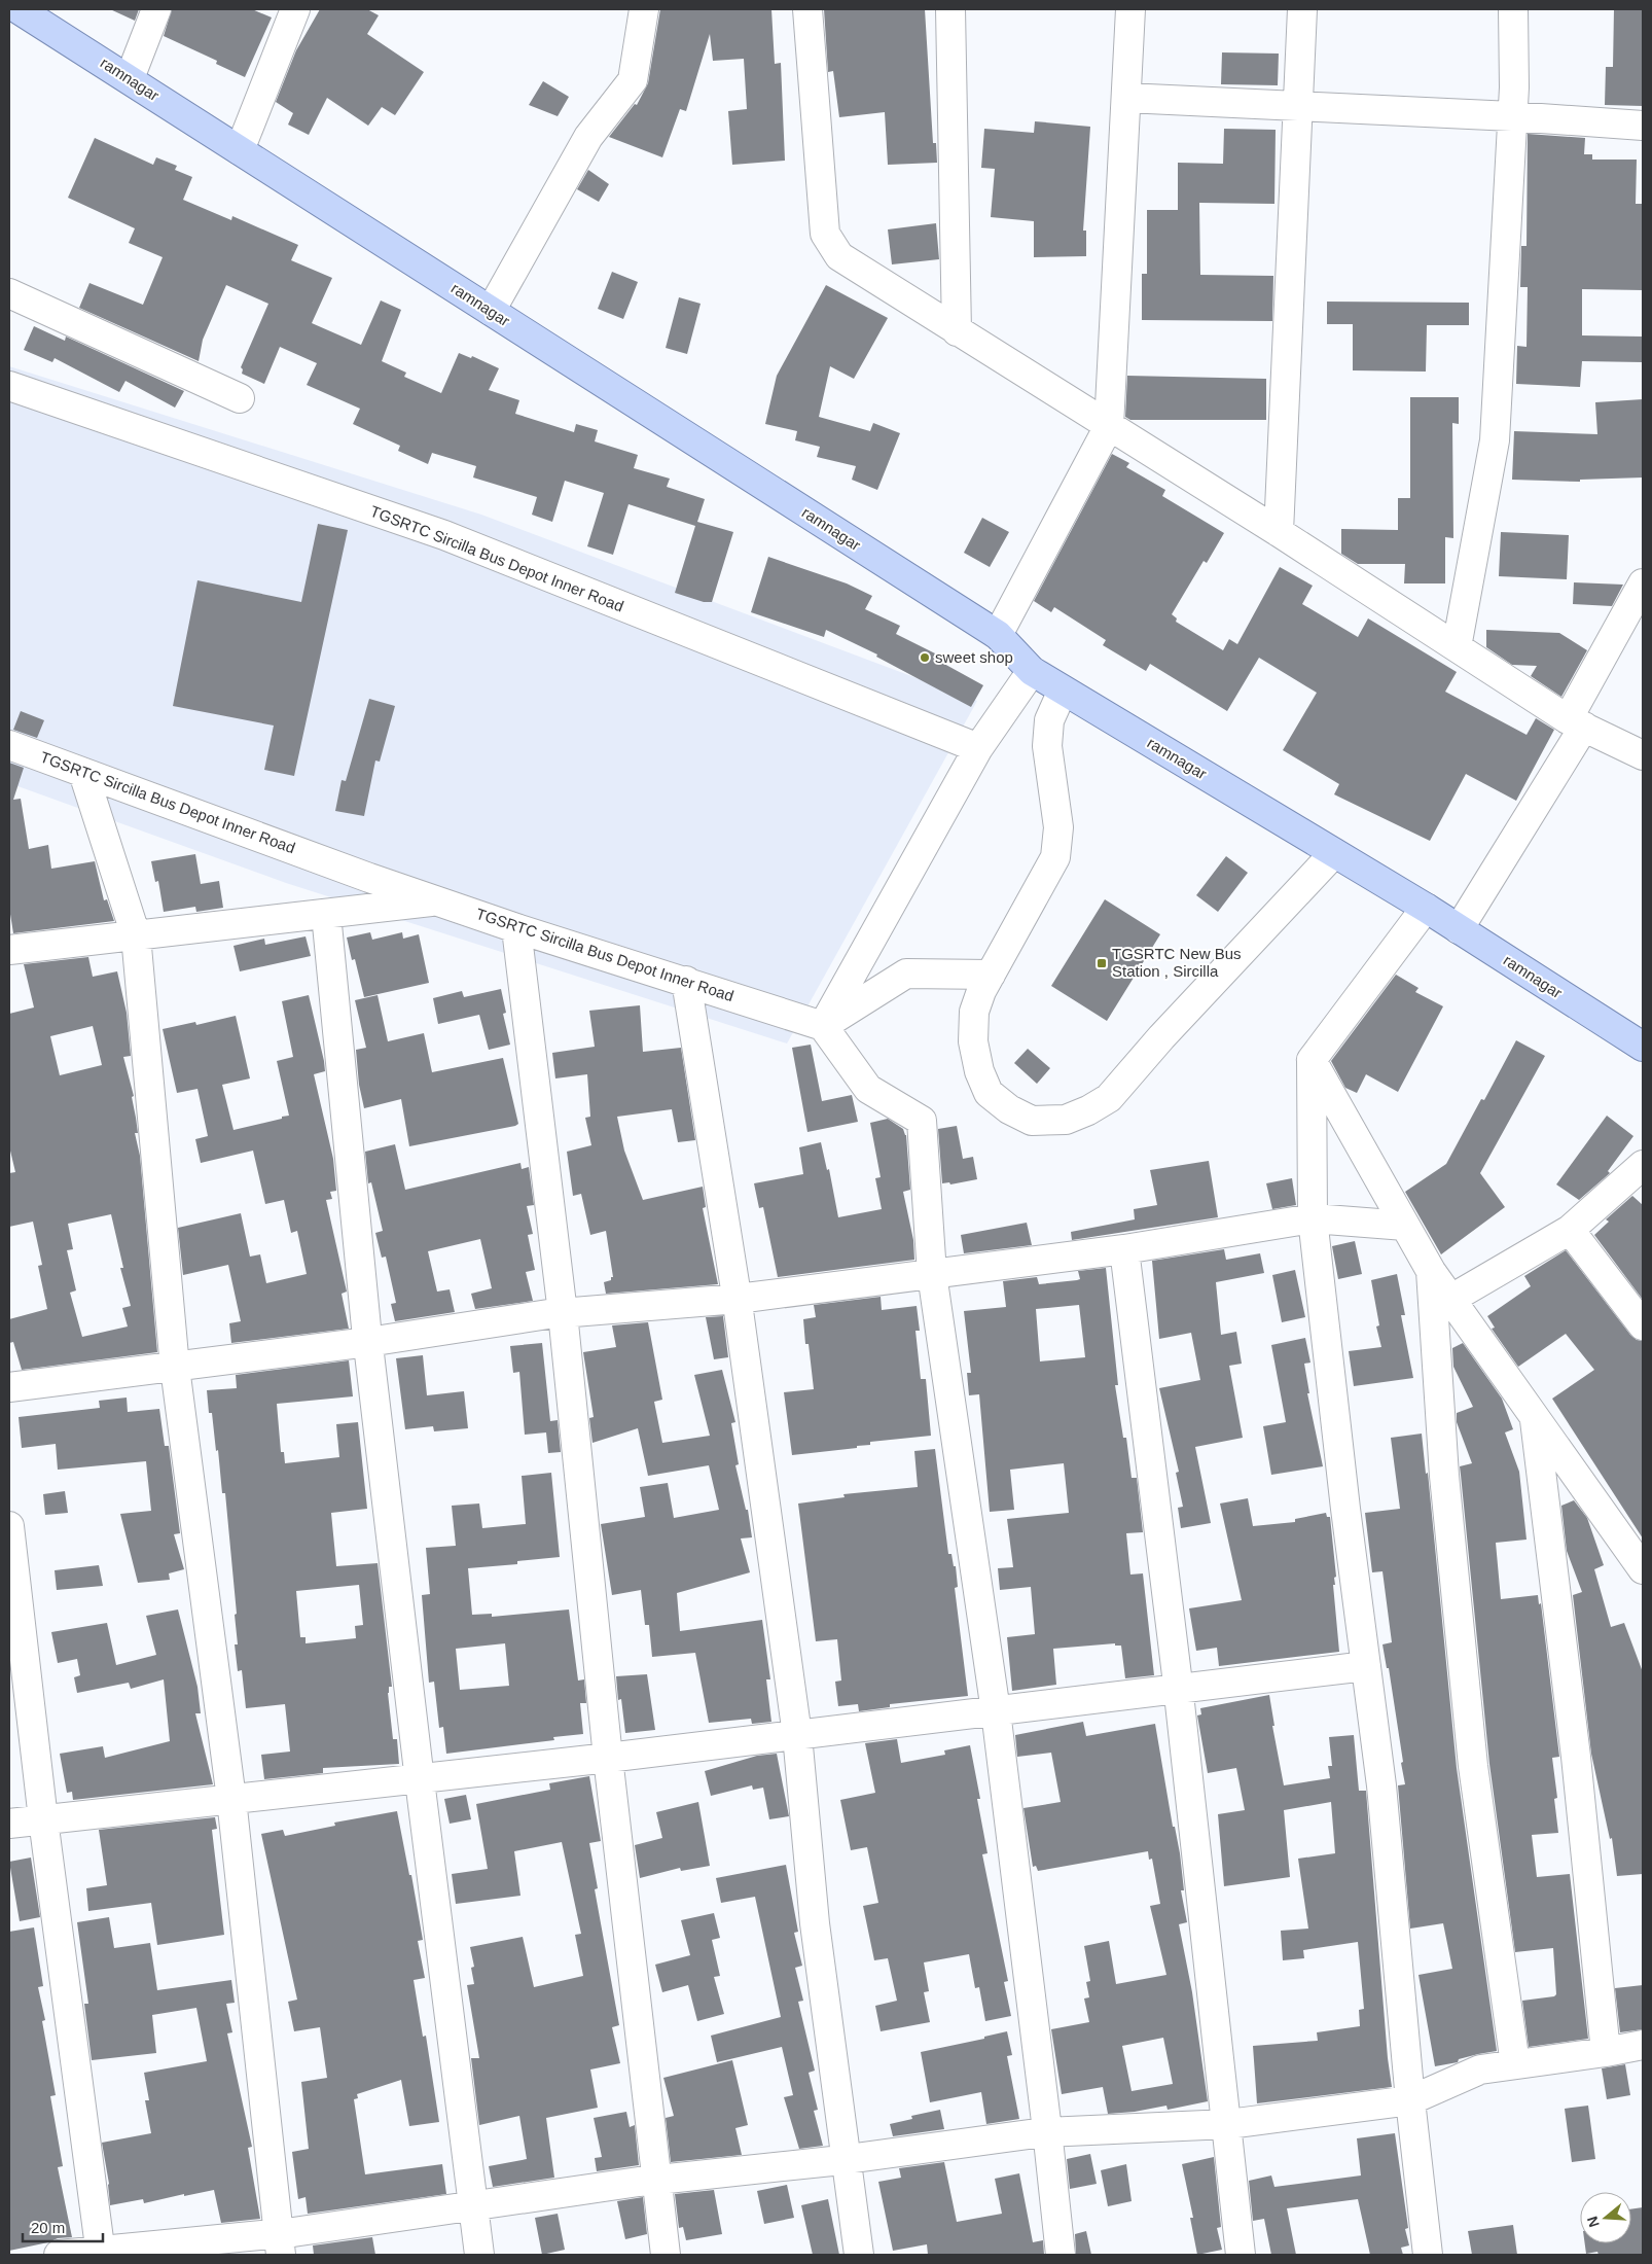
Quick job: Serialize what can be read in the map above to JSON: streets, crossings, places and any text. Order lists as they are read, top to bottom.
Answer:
{
  "streets": {
    "main road": ["ramnagar"],
    "street": ["TGSRTC Sircilla Bus Depot Inner Road"]
  },
  "places": {
    "other": ["sweet shop"],
    "transit": ["TGSRTC New Bus Station , Sircilla"]
  },
  "scale_bar": "20 m",
  "north": "left"
}
